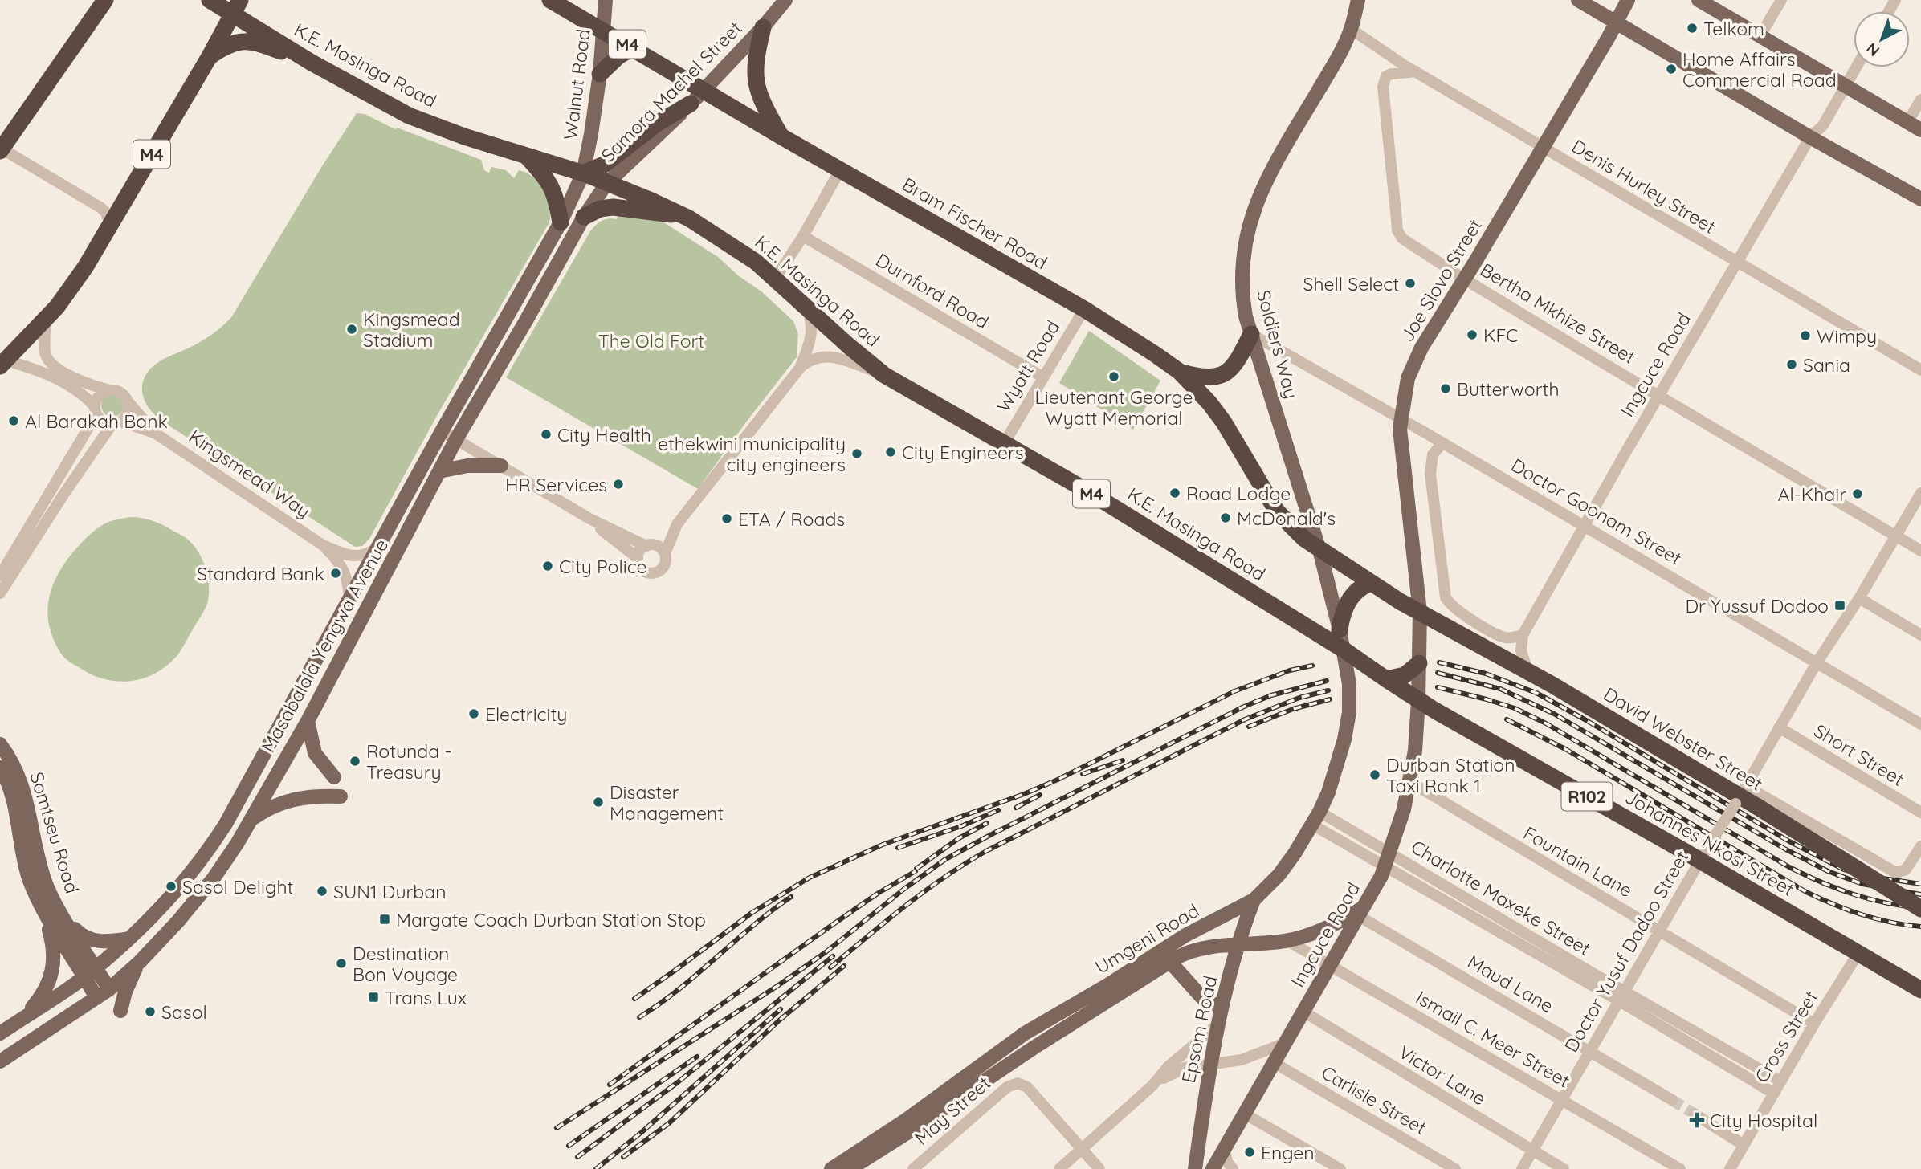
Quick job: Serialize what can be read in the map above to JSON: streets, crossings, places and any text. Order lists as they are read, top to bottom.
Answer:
{
  "streets": {
    "highway": [
      "M4",
      "K.E. Masinga Road",
      "Bram Fischer Road",
      "David Webster Street",
      "R102",
      "Johannes Nkosi Street"
    ],
    "main road": [
      "Walnut Road",
      "Samora Machel Street",
      "Joe Slovo Street",
      "Soldiers Way",
      "Ingcuce Road",
      "Masabalala Yengwa Avenue",
      "Somtseu Road",
      "Umgeni Road",
      "Epsom Road"
    ],
    "street": [
      "Denis Hurley Street",
      "Durnford Road",
      "Bertha Mkhize Street",
      "Wyatt Road",
      "Kingsmead Way",
      "Doctor Goonam Street",
      "Short Street",
      "Fountain Lane",
      "Charlotte Maxeke Street",
      "Doctor Yusuf Dadoo Street",
      "Maud Lane",
      "Cross Street",
      "Ismail C. Meer Street",
      "Victor Lane",
      "Carlisle Street",
      "May Street"
    ]
  },
  "crossings": [
    ["M4", "K.E. Masinga Road"],
    ["K.E. Masinga Road", "Walnut Road"],
    ["K.E. Masinga Road", "Samora Machel Street"],
    ["K.E. Masinga Road", "Bram Fischer Road"],
    ["K.E. Masinga Road", "Joe Slovo Street"],
    ["K.E. Masinga Road", "Soldiers Way"],
    ["K.E. Masinga Road", "Ingcuce Road"],
    ["K.E. Masinga Road", "Wyatt Road"],
    ["K.E. Masinga Road", "Masabalala Yengwa Avenue"],
    ["K.E. Masinga Road", "David Webster Street"],
    ["K.E. Masinga Road", "R102"],
    ["K.E. Masinga Road", "Umgeni Road"],
    ["Walnut Road", "Bram Fischer Road"],
    ["Walnut Road", "Masabalala Yengwa Avenue"],
    ["Samora Machel Street", "Bram Fischer Road"],
    ["Samora Machel Street", "Masabalala Yengwa Avenue"],
    ["Denis Hurley Street", "Joe Slovo Street"],
    ["Denis Hurley Street", "Bertha Mkhize Street"],
    ["Denis Hurley Street", "Soldiers Way"],
    ["Denis Hurley Street", "Ingcuce Road"],
    ["Bram Fischer Road", "Joe Slovo Street"],
    ["Bram Fischer Road", "Soldiers Way"],
    ["Bram Fischer Road", "Ingcuce Road"],
    ["Bram Fischer Road", "Wyatt Road"],
    ["Bram Fischer Road", "David Webster Street"],
    ["Bram Fischer Road", "R102"],
    ["Bram Fischer Road", "Umgeni Road"],
    ["Joe Slovo Street", "Bertha Mkhize Street"],
    ["Joe Slovo Street", "Soldiers Way"],
    ["Joe Slovo Street", "Ingcuce Road"],
    ["Joe Slovo Street", "Doctor Goonam Street"],
    ["Joe Slovo Street", "David Webster Street"],
    ["Joe Slovo Street", "R102"],
    ["Joe Slovo Street", "Umgeni Road"],
    ["Durnford Road", "Wyatt Road"],
    ["Bertha Mkhize Street", "Ingcuce Road"],
    ["Bertha Mkhize Street", "Doctor Yusuf Dadoo Street"],
    ["Soldiers Way", "Ingcuce Road"],
    ["Soldiers Way", "Doctor Goonam Street"],
    ["Soldiers Way", "David Webster Street"],
    ["Soldiers Way", "R102"],
    ["Soldiers Way", "Umgeni Road"],
    ["Ingcuce Road", "Doctor Goonam Street"],
    ["Ingcuce Road", "David Webster Street"],
    ["Ingcuce Road", "R102"],
    ["Ingcuce Road", "Johannes Nkosi Street"],
    ["Ingcuce Road", "Fountain Lane"],
    ["Ingcuce Road", "Charlotte Maxeke Street"],
    ["Ingcuce Road", "Umgeni Road"],
    ["Ingcuce Road", "Maud Lane"],
    ["Ingcuce Road", "Ismail C. Meer Street"],
    ["Ingcuce Road", "Victor Lane"],
    ["Ingcuce Road", "Carlisle Street"],
    ["Kingsmead Way", "Masabalala Yengwa Avenue"],
    ["Doctor Goonam Street", "Doctor Yusuf Dadoo Street"],
    ["Masabalala Yengwa Avenue", "Somtseu Road"],
    ["David Webster Street", "R102"],
    ["David Webster Street", "Umgeni Road"],
    ["David Webster Street", "Doctor Yusuf Dadoo Street"],
    ["Short Street", "Doctor Yusuf Dadoo Street"],
    ["R102", "Johannes Nkosi Street"],
    ["R102", "Umgeni Road"],
    ["Johannes Nkosi Street", "Doctor Yusuf Dadoo Street"],
    ["Johannes Nkosi Street", "Cross Street"],
    ["Fountain Lane", "Doctor Yusuf Dadoo Street"],
    ["Fountain Lane", "Cross Street"],
    ["Charlotte Maxeke Street", "Umgeni Road"],
    ["Charlotte Maxeke Street", "Doctor Yusuf Dadoo Street"],
    ["Charlotte Maxeke Street", "Cross Street"],
    ["Umgeni Road", "Maud Lane"],
    ["Umgeni Road", "Epsom Road"],
    ["Umgeni Road", "Ismail C. Meer Street"],
    ["Doctor Yusuf Dadoo Street", "Maud Lane"],
    ["Doctor Yusuf Dadoo Street", "Ismail C. Meer Street"],
    ["Doctor Yusuf Dadoo Street", "Victor Lane"]
  ],
  "parks": ["The Old Fort"],
  "places": {
    "other": [
      "Telkom",
      "Home Affairs Commercial Road",
      "Shell Select",
      "Kingsmead Stadium",
      "KFC",
      "Wimpy",
      "Sania",
      "Lieutenant George Wyatt Memorial",
      "Butterworth",
      "Al Barakah Bank",
      "City Health",
      "City Engineers",
      "ethekwini municipality city engineers",
      "HR Services",
      "Road Lodge",
      "Al-Khair",
      "McDonald's",
      "ETA / Roads",
      "City Police",
      "Standard Bank",
      "Electricity",
      "Rotunda - Treasury",
      "Durban Station Taxi Rank 1",
      "Disaster Management",
      "Sasol Delight",
      "SUN1 Durban",
      "Destination Bon Voyage",
      "Sasol",
      "Engen"
    ],
    "transit": ["Dr Yussuf Dadoo", "Margate Coach Durban Station Stop", "Trans Lux"],
    "health": ["City Hospital"]
  },
  "north": "bottom left"
}
